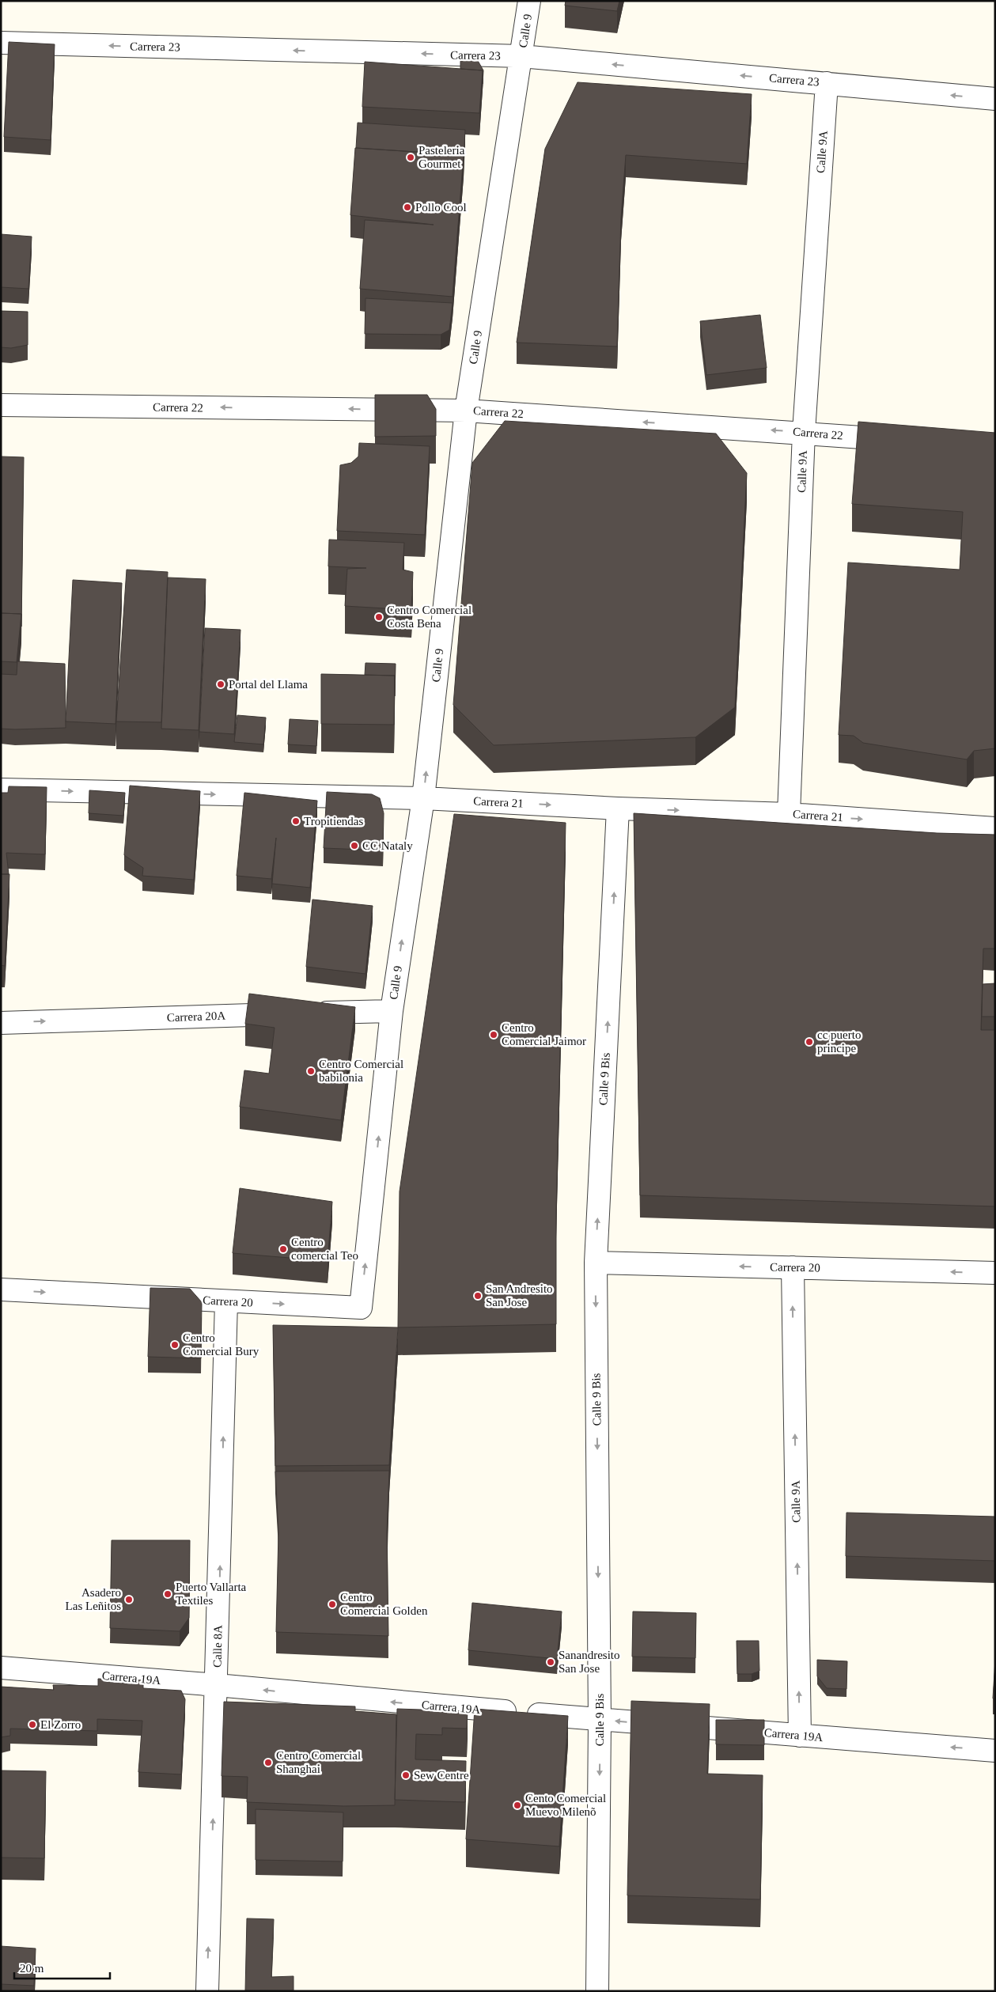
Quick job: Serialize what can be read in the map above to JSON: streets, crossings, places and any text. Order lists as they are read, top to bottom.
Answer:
{
  "streets": {
    "street": [
      "Calle 9",
      "Carrera 23",
      "Calle 9A",
      "Carrera 22",
      "Carrera 21",
      "Carrera 20A",
      "Calle 9 Bis",
      "Carrera 20",
      "Calle 8A",
      "Carrera 19A"
    ]
  },
  "crossings": [
    ["Calle 9", "Carrera 23"],
    ["Calle 9", "Carrera 22"],
    ["Calle 9", "Carrera 21"],
    ["Calle 9", "Carrera 20A"],
    ["Calle 9", "Carrera 20"],
    ["Carrera 23", "Calle 9A"],
    ["Calle 9A", "Carrera 22"],
    ["Calle 9A", "Carrera 21"],
    ["Calle 9A", "Carrera 20"],
    ["Calle 9A", "Carrera 19A"],
    ["Carrera 21", "Calle 9 Bis"],
    ["Calle 9 Bis", "Carrera 20"],
    ["Calle 9 Bis", "Carrera 19A"],
    ["Carrera 20", "Calle 8A"],
    ["Calle 8A", "Carrera 19A"]
  ],
  "one_way": [
    "Calle 9",
    "Carrera 23",
    "Calle 9A",
    "Carrera 22",
    "Carrera 21",
    "Carrera 20A",
    "Calle 8A",
    "Carrera 19A"
  ],
  "places": [
    "Pasteleria Gourmet",
    "Pollo Cool",
    "Centro Comercial Costa Bena",
    "Portal del Llama",
    "Tropitiendas",
    "CC Nataly",
    "Centro Comercial Jaimor",
    "cc puerto principe",
    "Centro Comercial babilonia",
    "Centro comercial Teo",
    "San Andresito San Jose",
    "Centro Comercial Bury",
    "Puerto Vallarta Textiles",
    "Asadero Las Leñitos",
    "Centro Comercial Golden",
    "Sanandresito San Jose",
    "El Zorro",
    "Centro Comercial Shanghai",
    "Sew Centre",
    "Cento Comercial Muevo Milenõ"
  ],
  "scale_bar": "20 m"
}
